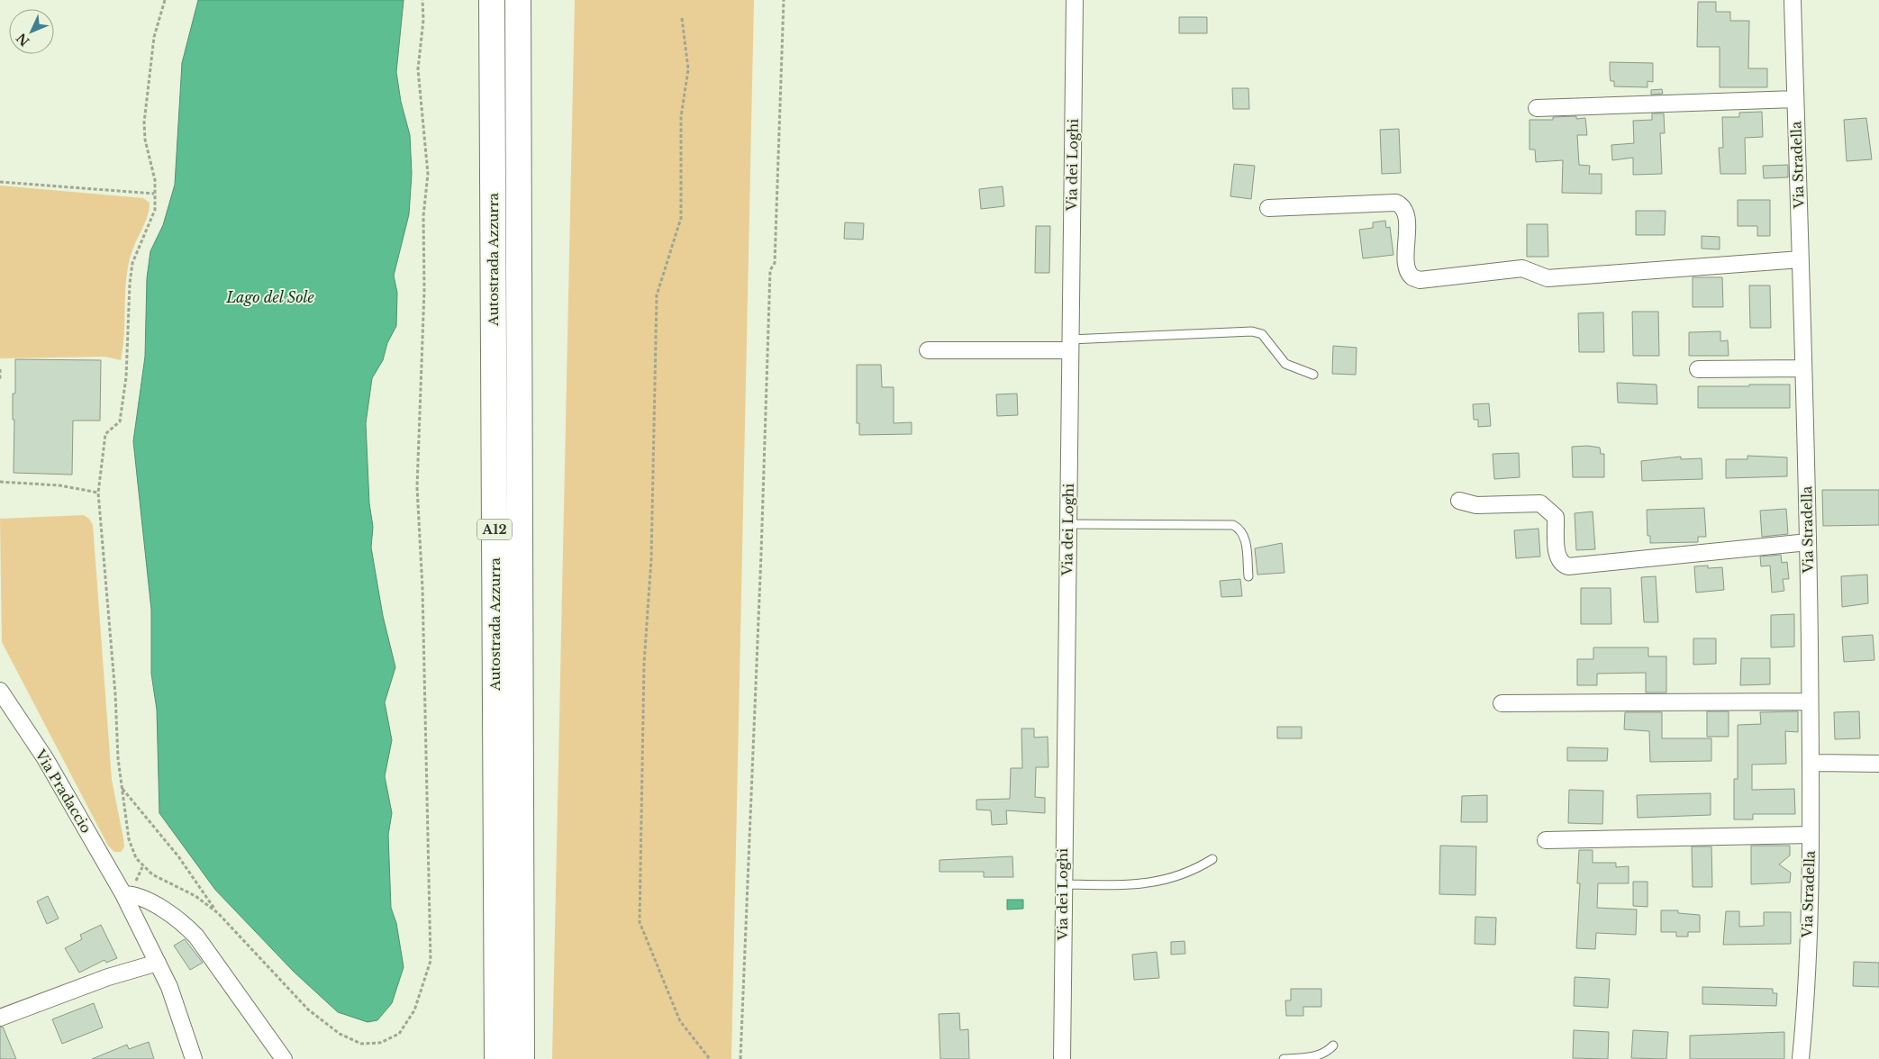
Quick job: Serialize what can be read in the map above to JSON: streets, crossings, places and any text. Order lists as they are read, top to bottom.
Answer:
{
  "streets": {
    "highway": ["Autostrada Azzurra", "A12"],
    "street": ["Via dei Loghi", "Via Stradella", "Via Pradaccio"]
  },
  "water": ["Lago del Sole"],
  "north": "bottom left"
}
